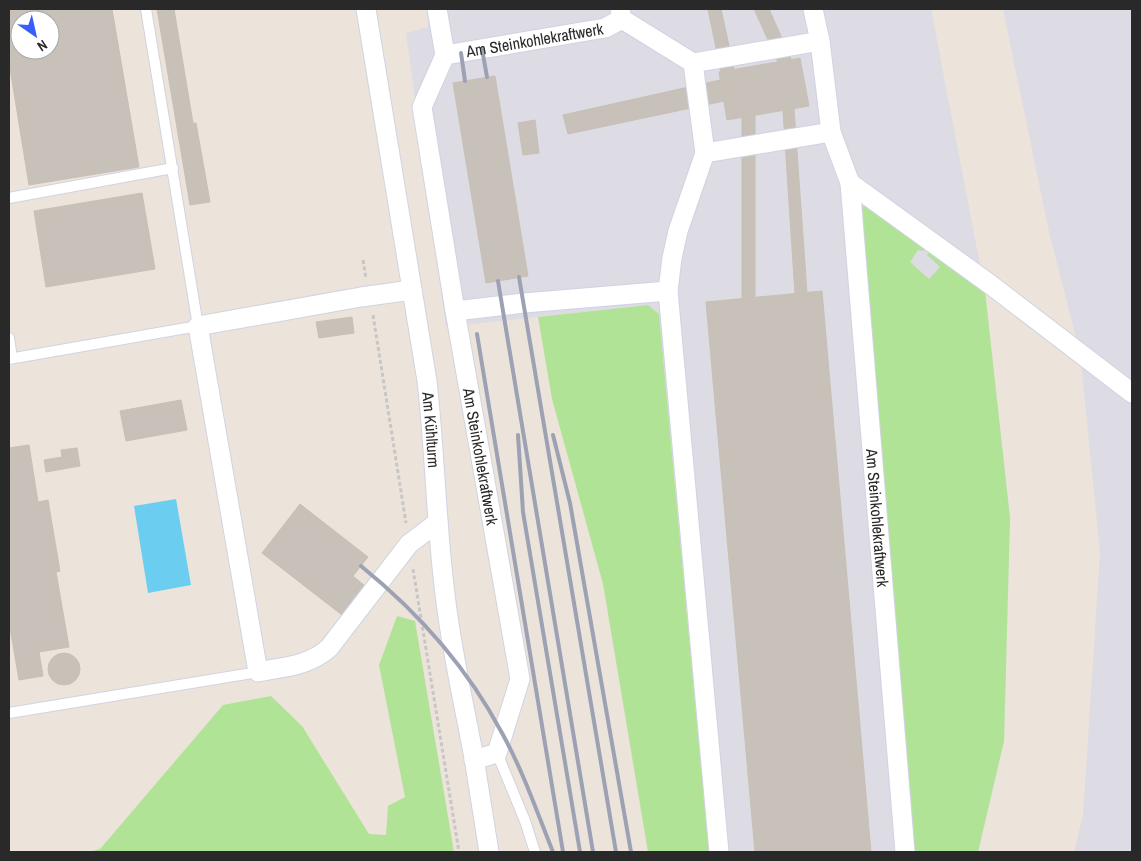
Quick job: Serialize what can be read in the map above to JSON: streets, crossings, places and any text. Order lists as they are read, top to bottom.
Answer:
{
  "streets": {
    "street": ["Am Steinkohlekraftwerk", "Am Kühlturm"]
  },
  "north": "bottom right"
}
